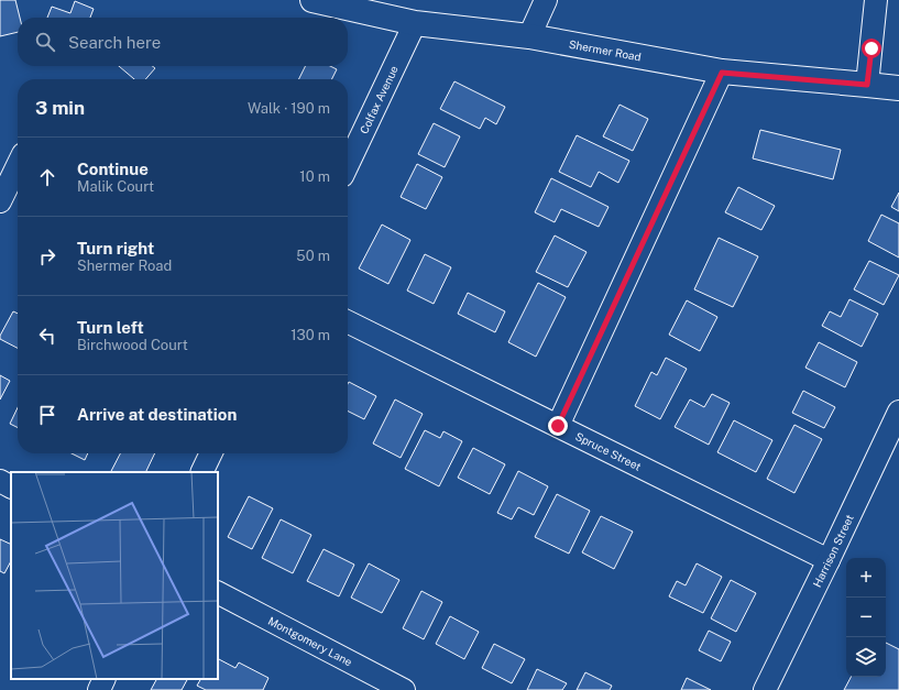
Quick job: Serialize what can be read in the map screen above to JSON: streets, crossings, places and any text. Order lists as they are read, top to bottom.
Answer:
{
  "streets": {
    "main road": ["Shermer Road"],
    "street": [
      "Colfax Avenue",
      "Spruce Street",
      "Harrison Street",
      "Montgomery Lane"
    ]
  },
  "crossings": [
    ["Shermer Road", "Colfax Avenue"],
    ["Spruce Street", "Harrison Street"]
  ],
  "page": {
    "search": "Search here",
    "heading": ["3 min", "Walk · 190 m"],
    "list": [
      ["Continue", "Malik Court", "10 m"],
      ["Turn right", "Shermer Road", "50 m"],
      ["Turn left", "Birchwood Court", "130 m"],
      "Arrive at destination"
    ],
    "map_buttons": ["+", "−"]
  }
}
